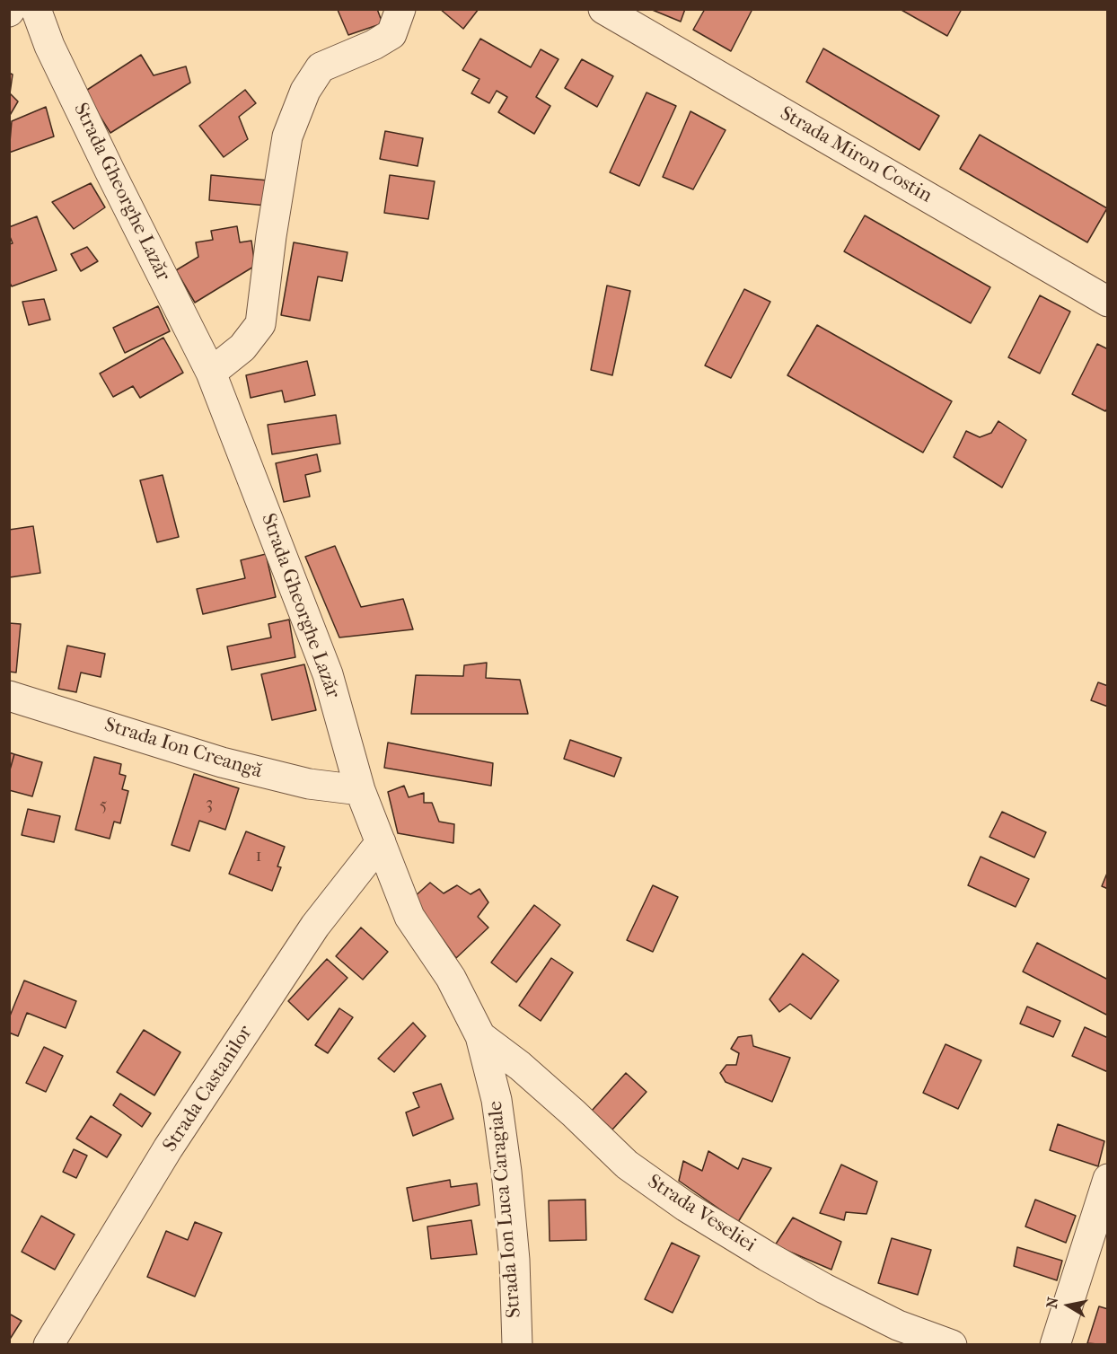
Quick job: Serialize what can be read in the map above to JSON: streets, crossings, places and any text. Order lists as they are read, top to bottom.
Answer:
{
  "streets": {
    "street": [
      "Strada Miron Costin",
      "Strada Gheorghe Lazăr",
      "Strada Ion Creangă",
      "Strada Castanilor",
      "Strada Ion Luca Caragiale",
      "Strada Veseliei"
    ]
  },
  "crossings": [
    ["Strada Gheorghe Lazăr", "Strada Ion Creangă"],
    ["Strada Gheorghe Lazăr", "Strada Castanilor"],
    ["Strada Gheorghe Lazăr", "Strada Ion Luca Caragiale"],
    ["Strada Castanilor", "Strada Ion Luca Caragiale"],
    ["Strada Ion Luca Caragiale", "Strada Veseliei"]
  ],
  "house_numbers": ["3", "5", "1"],
  "north": "left"
}
